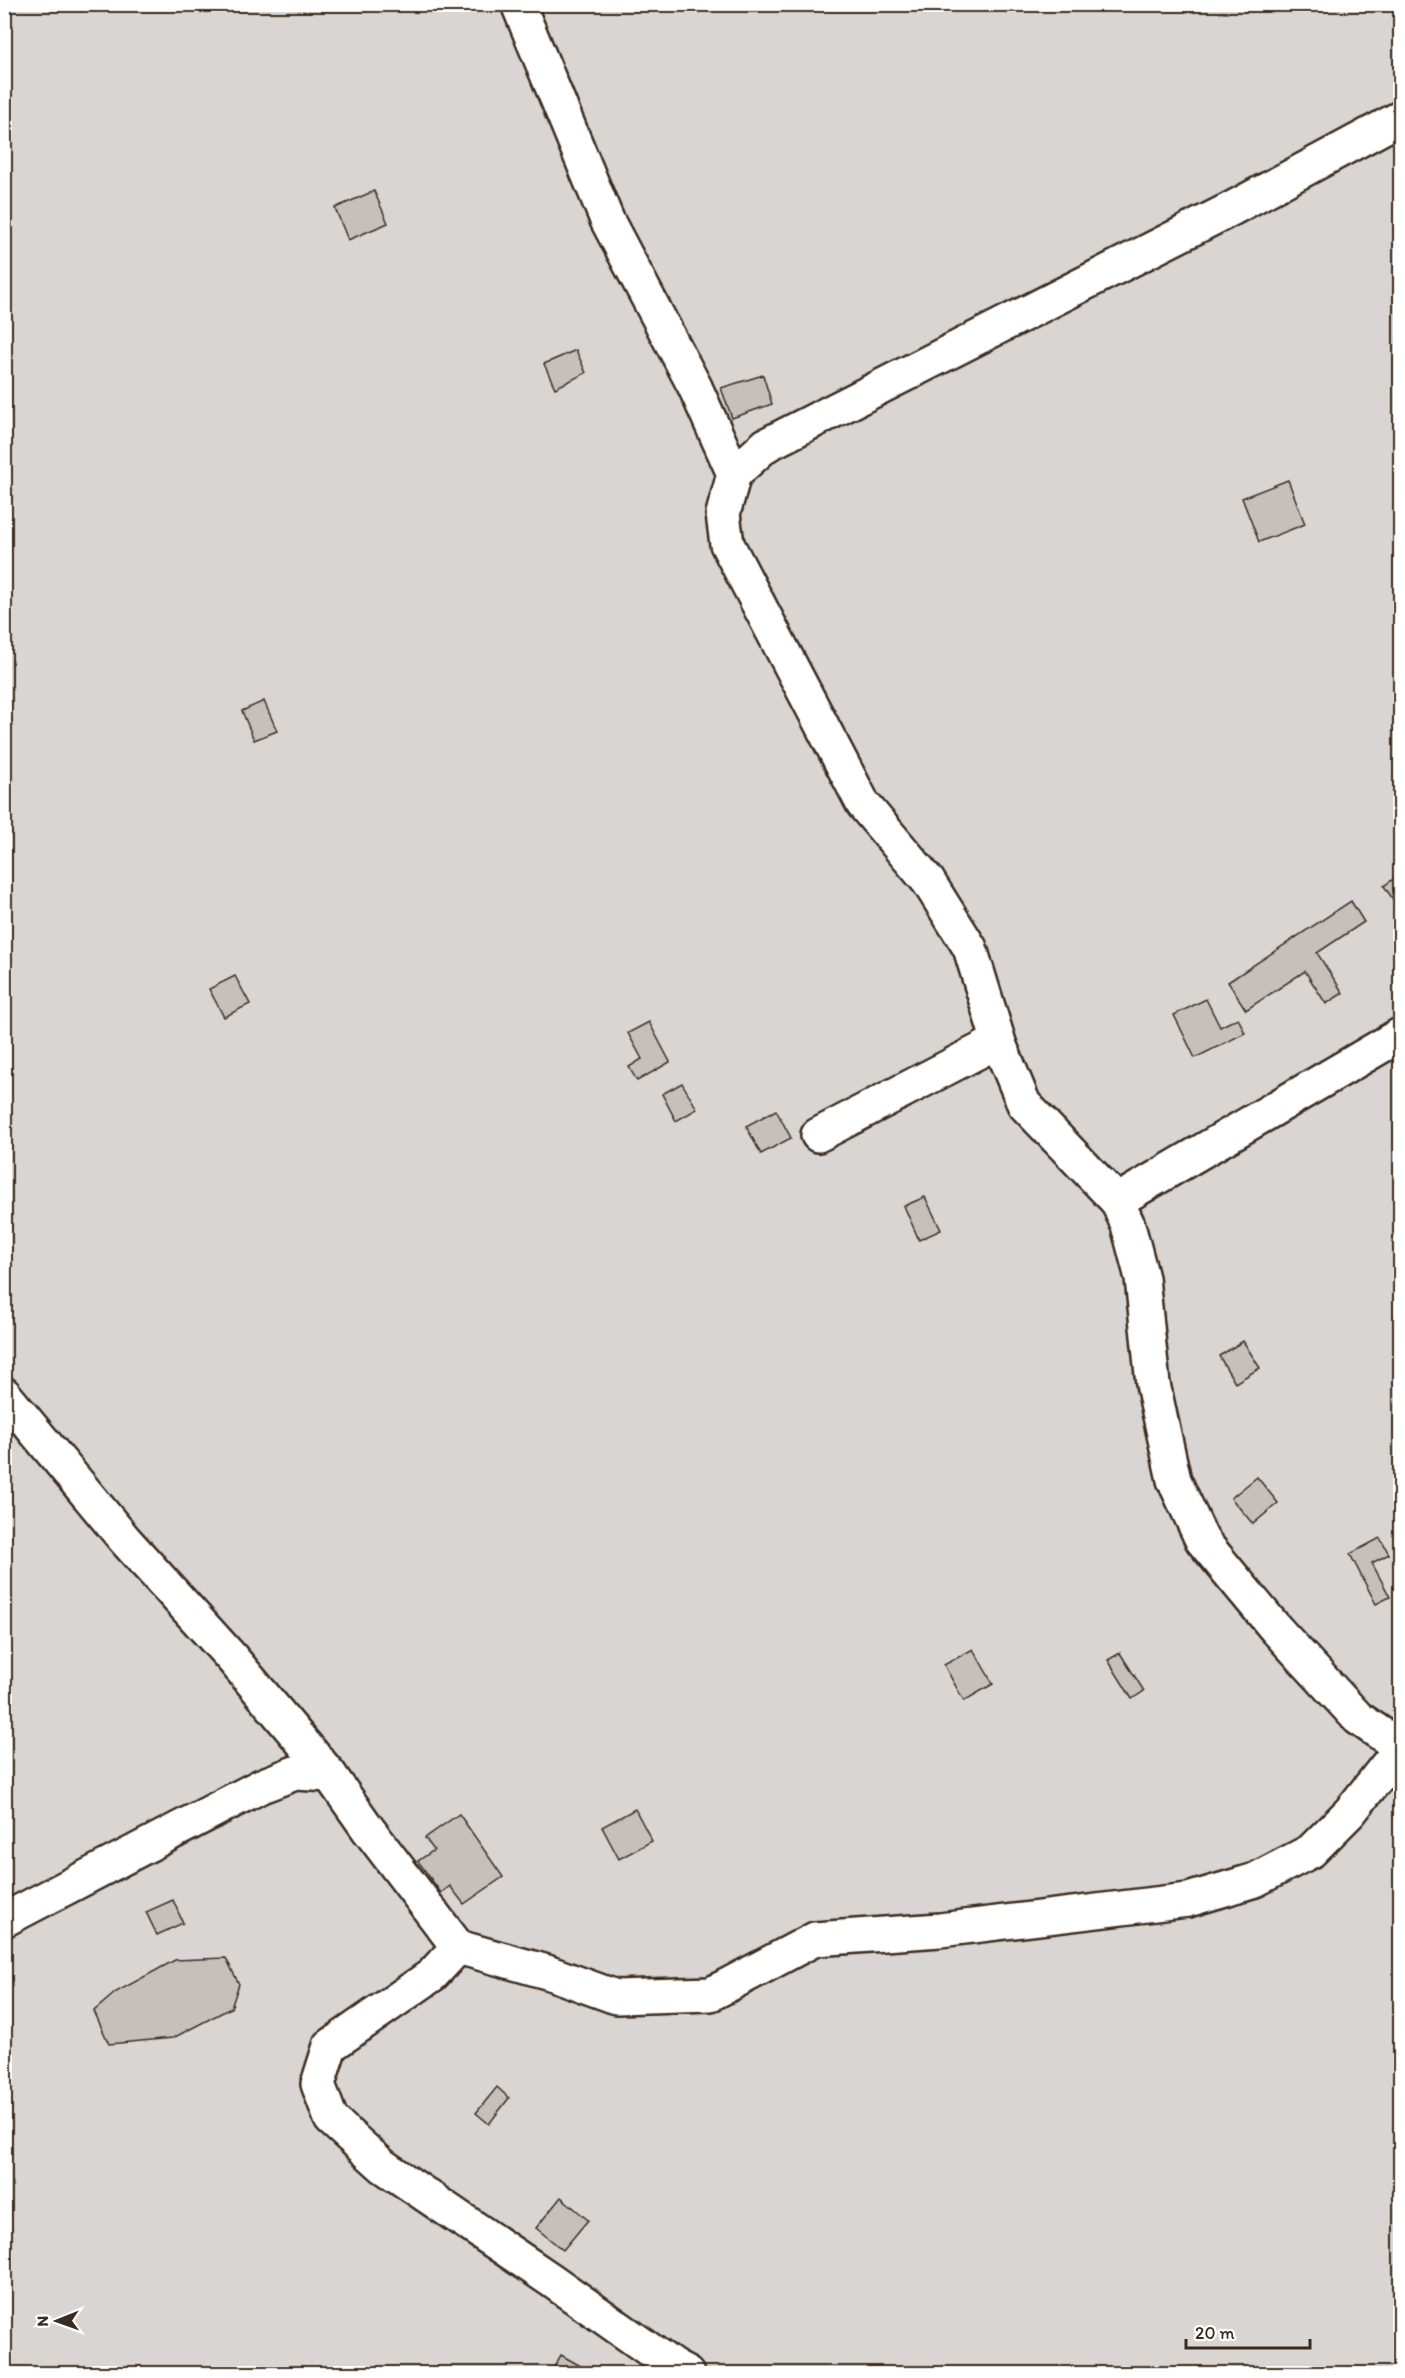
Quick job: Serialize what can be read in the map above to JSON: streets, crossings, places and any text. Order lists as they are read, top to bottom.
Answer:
{
  "scale_bar": "20 m",
  "north": "left"
}
